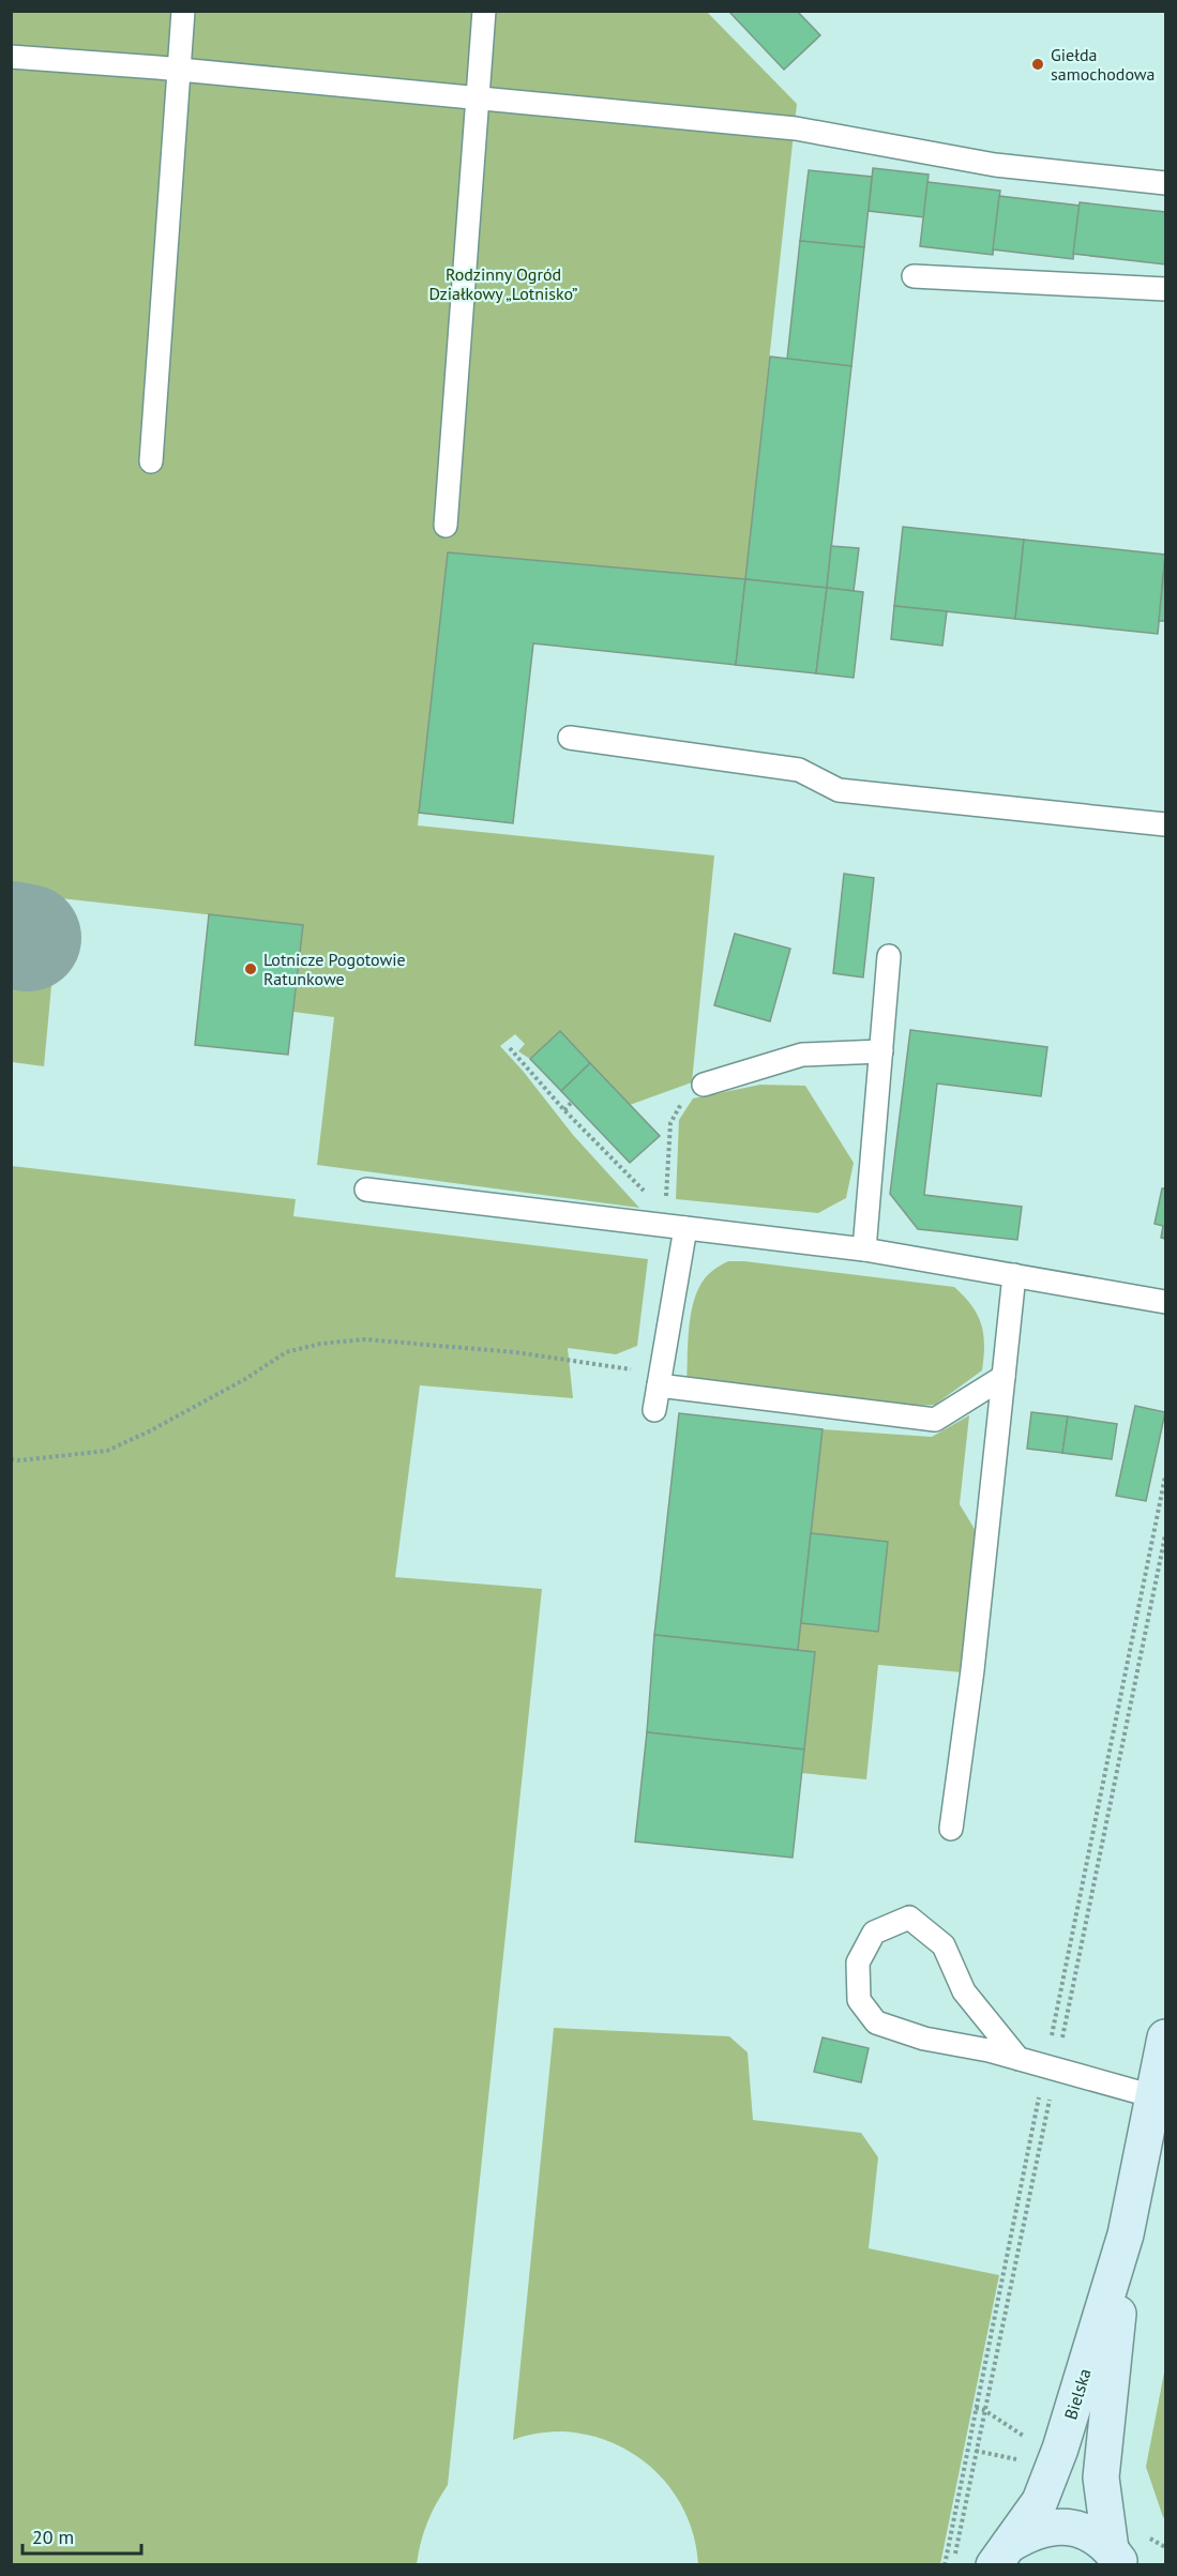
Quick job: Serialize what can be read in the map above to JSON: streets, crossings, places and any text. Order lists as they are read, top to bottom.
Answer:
{
  "streets": {
    "main road": ["Bielska"]
  },
  "parks": ["Rodzinny Ogród Działkowy „Lotnisko”"],
  "places": ["Giełda samochodowa", "Lotnicze Pogotowie Ratunkowe"],
  "scale_bar": "20 m"
}
